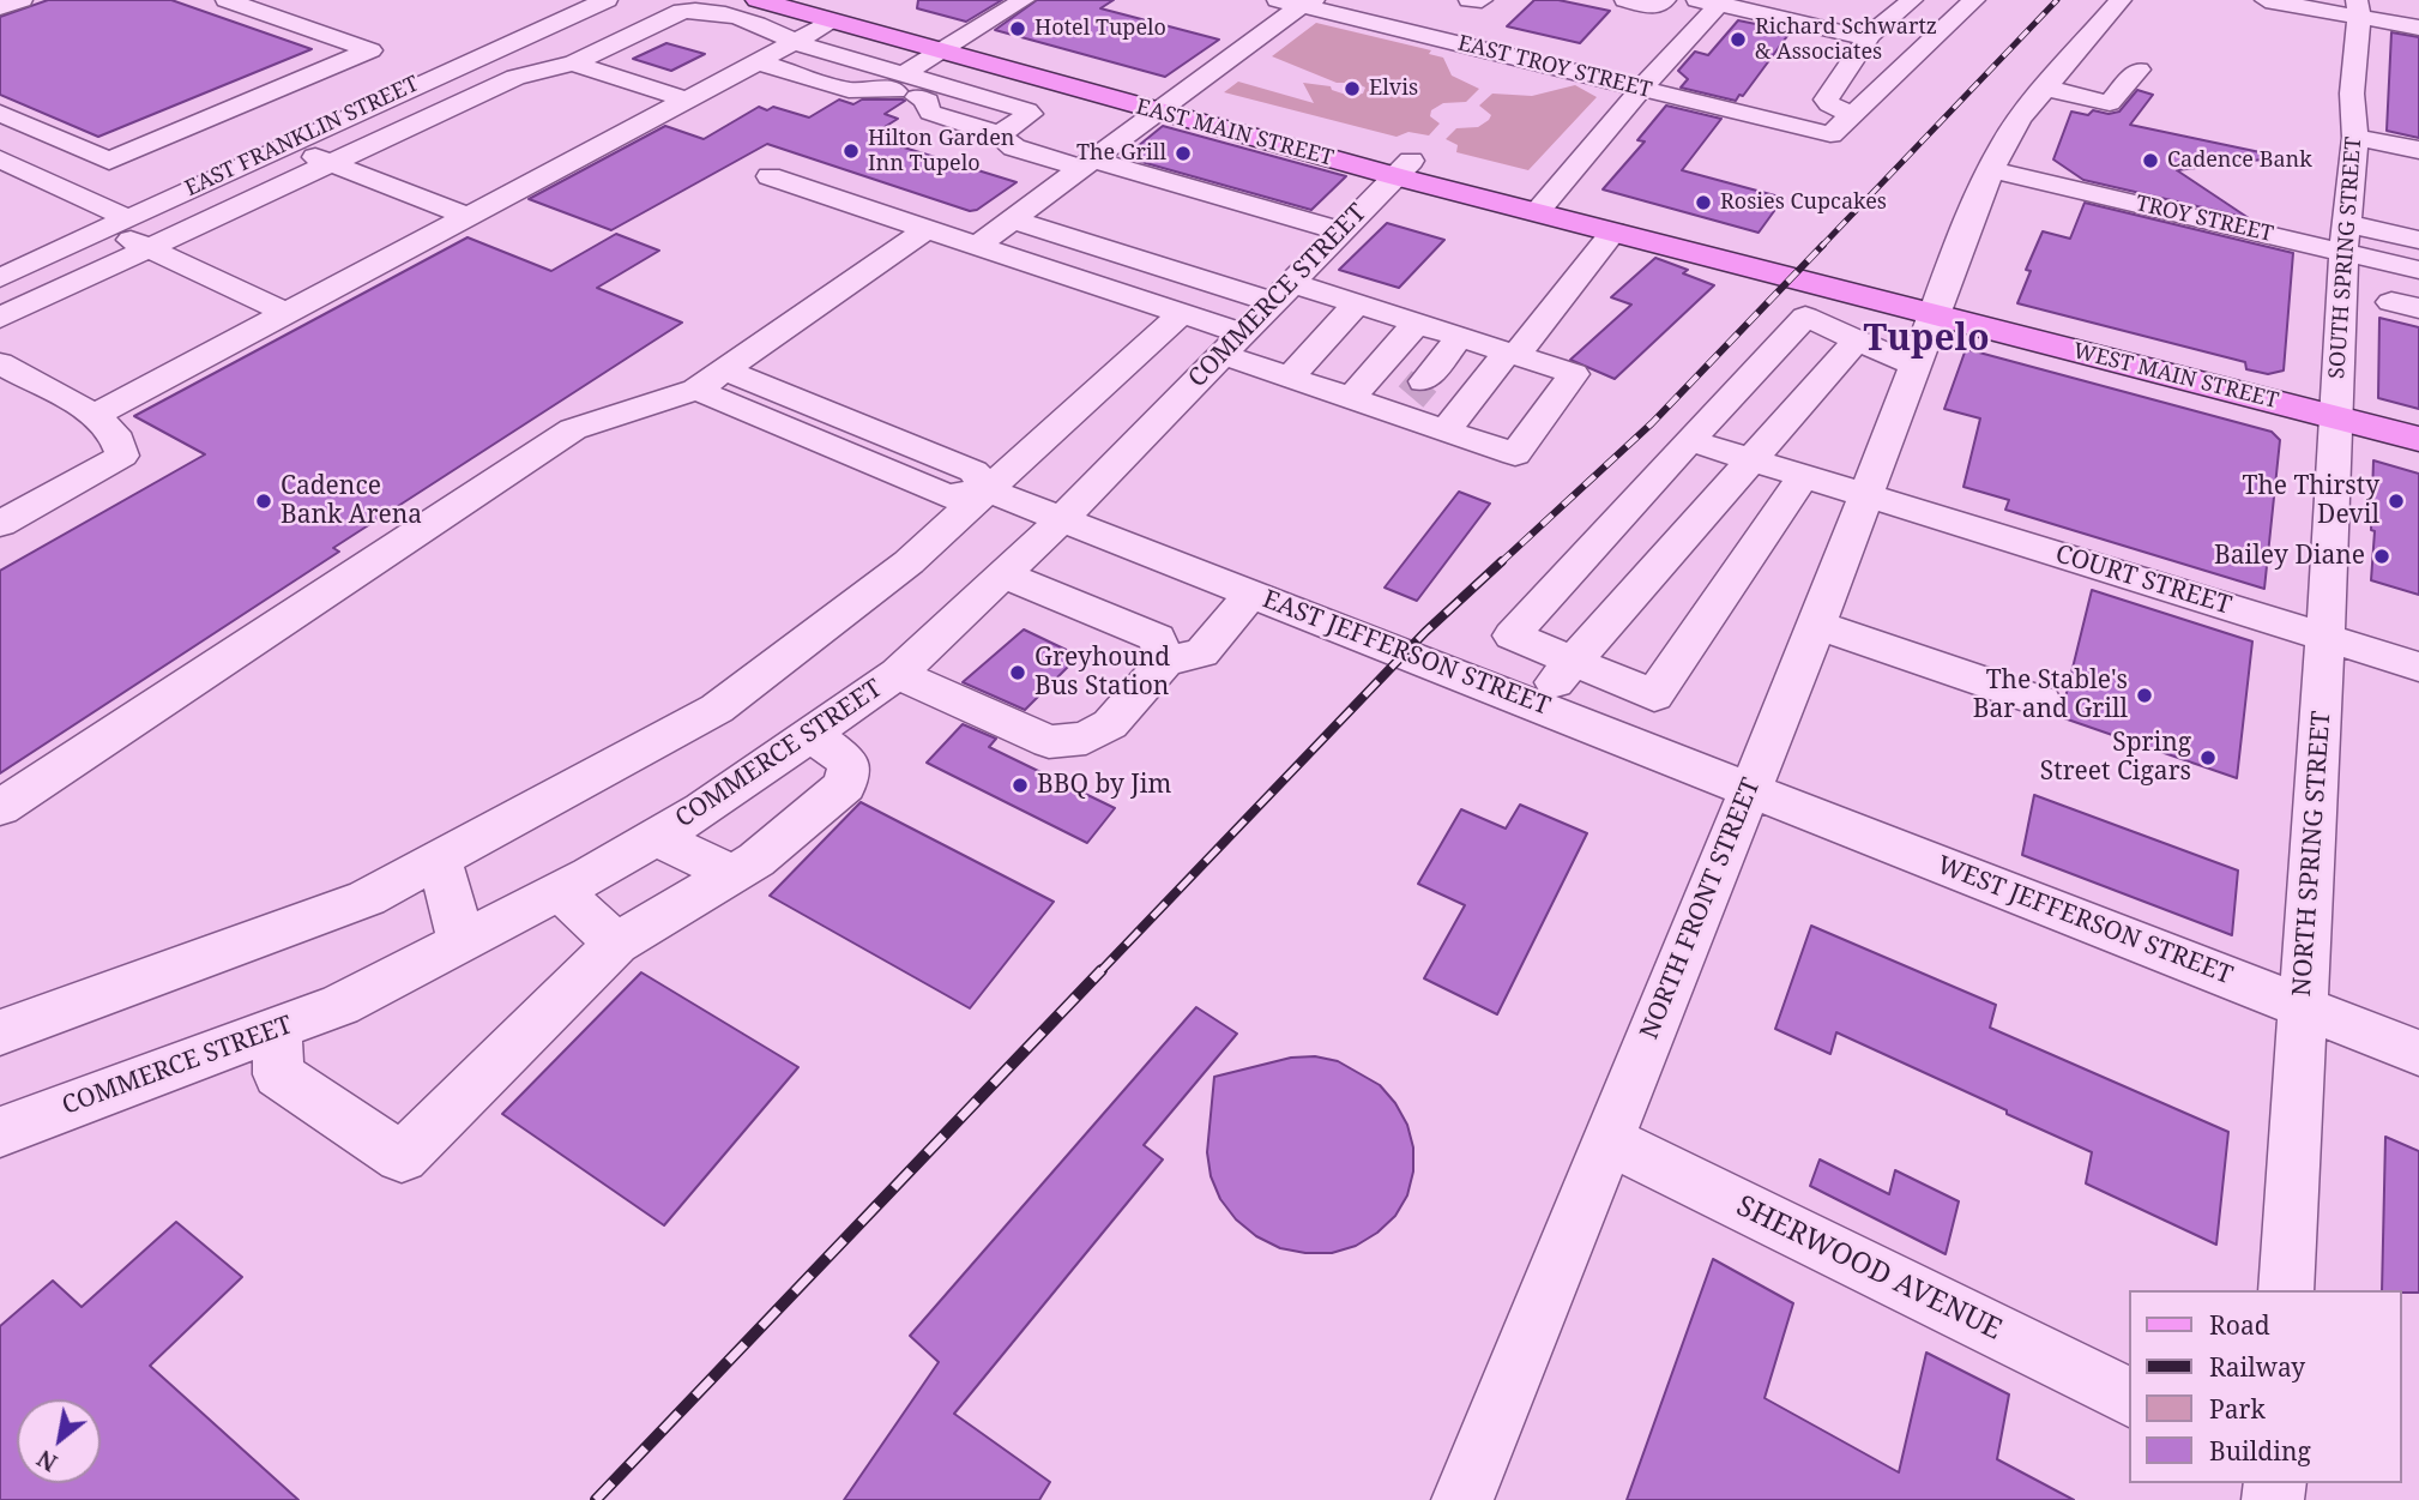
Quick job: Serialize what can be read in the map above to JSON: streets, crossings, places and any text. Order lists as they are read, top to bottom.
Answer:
{
  "streets": {
    "main road": ["EAST MAIN STREET", "WEST MAIN STREET"],
    "street": [
      "EAST TROY STREET",
      "EAST FRANKLIN STREET",
      "TROY STREET",
      "SOUTH SPRING STREET",
      "COMMERCE STREET",
      "COURT STREET",
      "EAST JEFFERSON STREET",
      "NORTH SPRING STREET",
      "NORTH FRONT STREET",
      "WEST JEFFERSON STREET",
      "SHERWOOD AVENUE"
    ]
  },
  "crossings": [
    ["EAST MAIN STREET", "COMMERCE STREET"],
    ["EAST MAIN STREET", "WEST MAIN STREET"],
    ["EAST MAIN STREET", "NORTH FRONT STREET"],
    ["TROY STREET", "SOUTH SPRING STREET"],
    ["TROY STREET", "NORTH FRONT STREET"],
    ["SOUTH SPRING STREET", "WEST MAIN STREET"],
    ["SOUTH SPRING STREET", "NORTH SPRING STREET"],
    ["COMMERCE STREET", "EAST JEFFERSON STREET"],
    ["WEST MAIN STREET", "NORTH SPRING STREET"],
    ["WEST MAIN STREET", "NORTH FRONT STREET"],
    ["COURT STREET", "NORTH SPRING STREET"],
    ["COURT STREET", "NORTH FRONT STREET"],
    ["EAST JEFFERSON STREET", "NORTH FRONT STREET"],
    ["EAST JEFFERSON STREET", "WEST JEFFERSON STREET"],
    ["NORTH SPRING STREET", "WEST JEFFERSON STREET"],
    ["NORTH FRONT STREET", "WEST JEFFERSON STREET"],
    ["NORTH FRONT STREET", "SHERWOOD AVENUE"]
  ],
  "districts": ["Tupelo"],
  "places": [
    "Hotel Tupelo",
    "Richard Schwartz & Associates",
    "Elvis",
    "Hilton Garden Inn Tupelo",
    "The Grill",
    "Cadence Bank",
    "Rosies Cupcakes",
    "Cadence Bank Arena",
    "The Thirsty Devil",
    "Bailey Diane",
    "Greyhound Bus Station",
    "The Stable's Bar and Grill",
    "Spring Street Cigars",
    "BBQ by Jim"
  ],
  "legend": [
    "Road",
    "Railway",
    "Park",
    "Building"
  ],
  "north": "bottom left"
}
